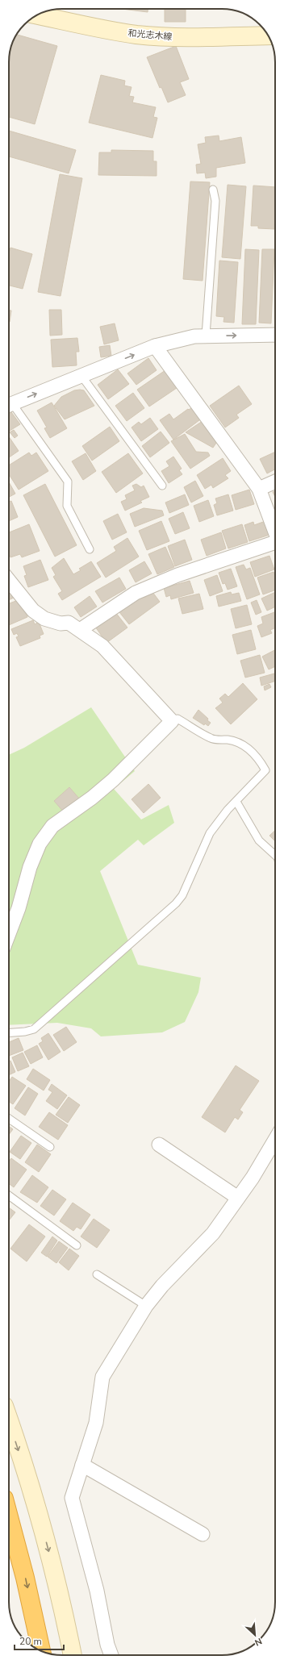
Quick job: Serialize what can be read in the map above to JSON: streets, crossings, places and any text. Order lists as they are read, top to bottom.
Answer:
{
  "streets": {
    "street": ["和光志木線"]
  },
  "scale_bar": "20 m",
  "north": "bottom right"
}
